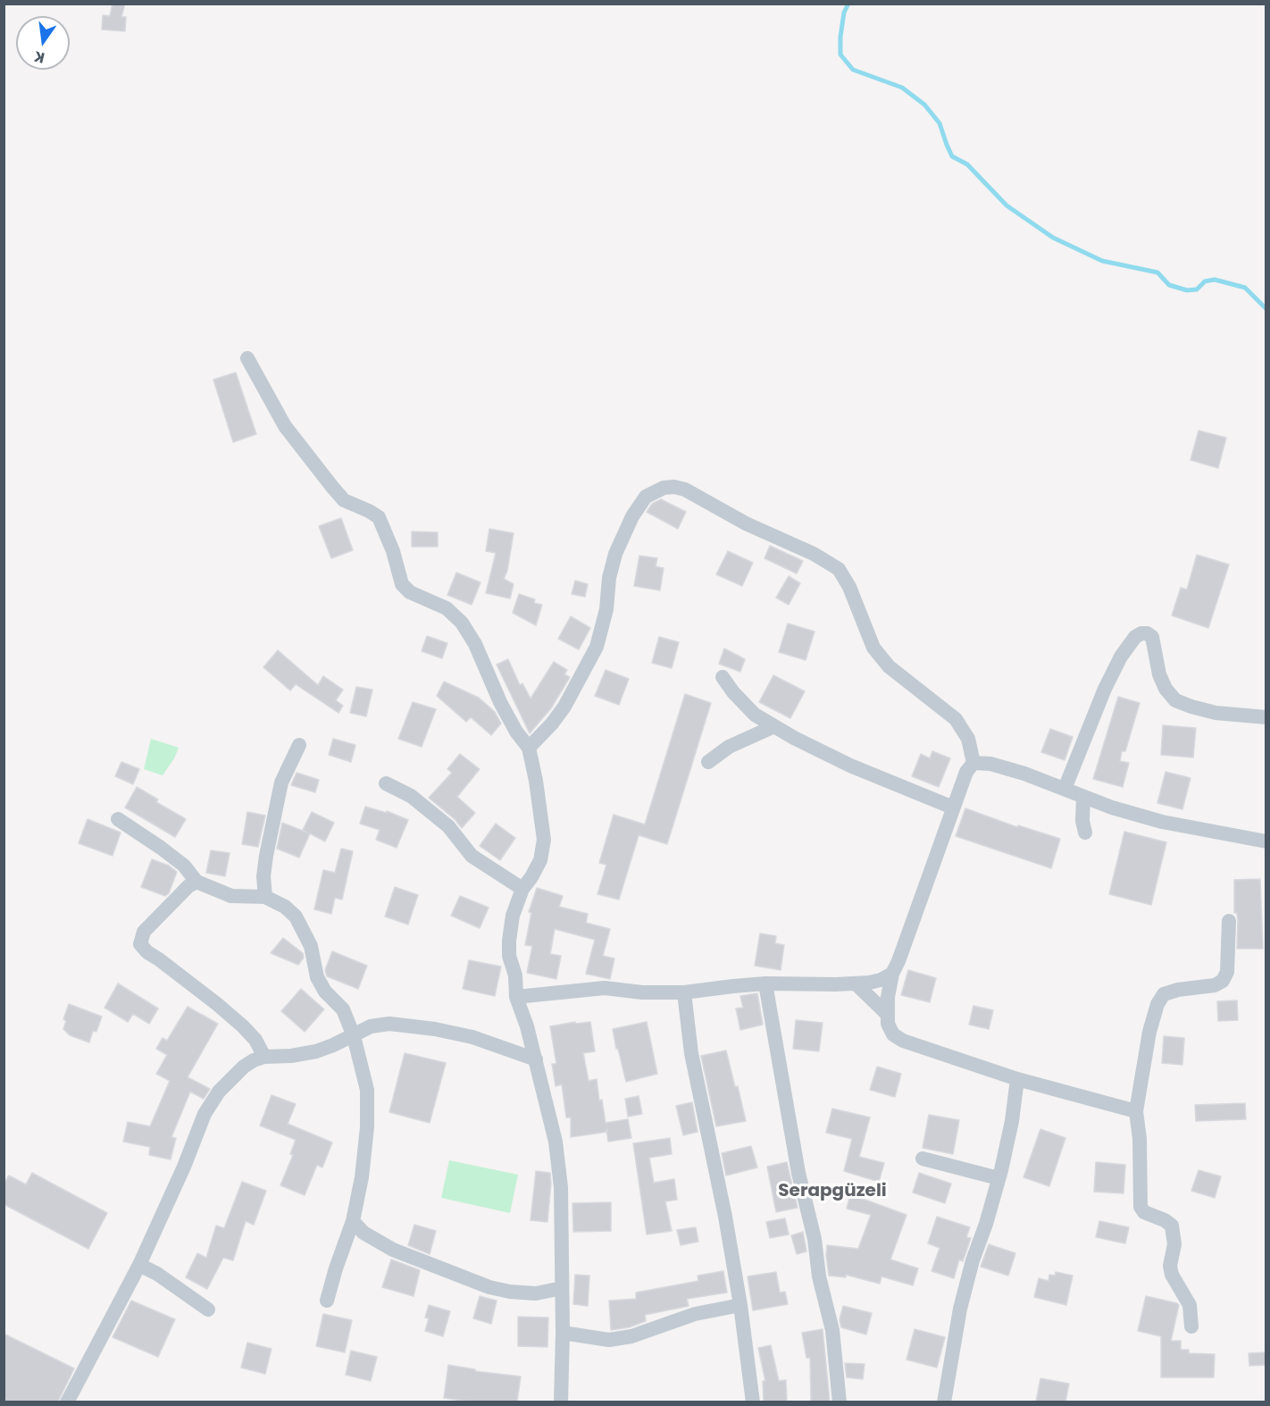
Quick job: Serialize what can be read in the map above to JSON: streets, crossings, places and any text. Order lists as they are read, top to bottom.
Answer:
{
  "districts": ["Serapgüzeli"],
  "north": "bottom"
}
